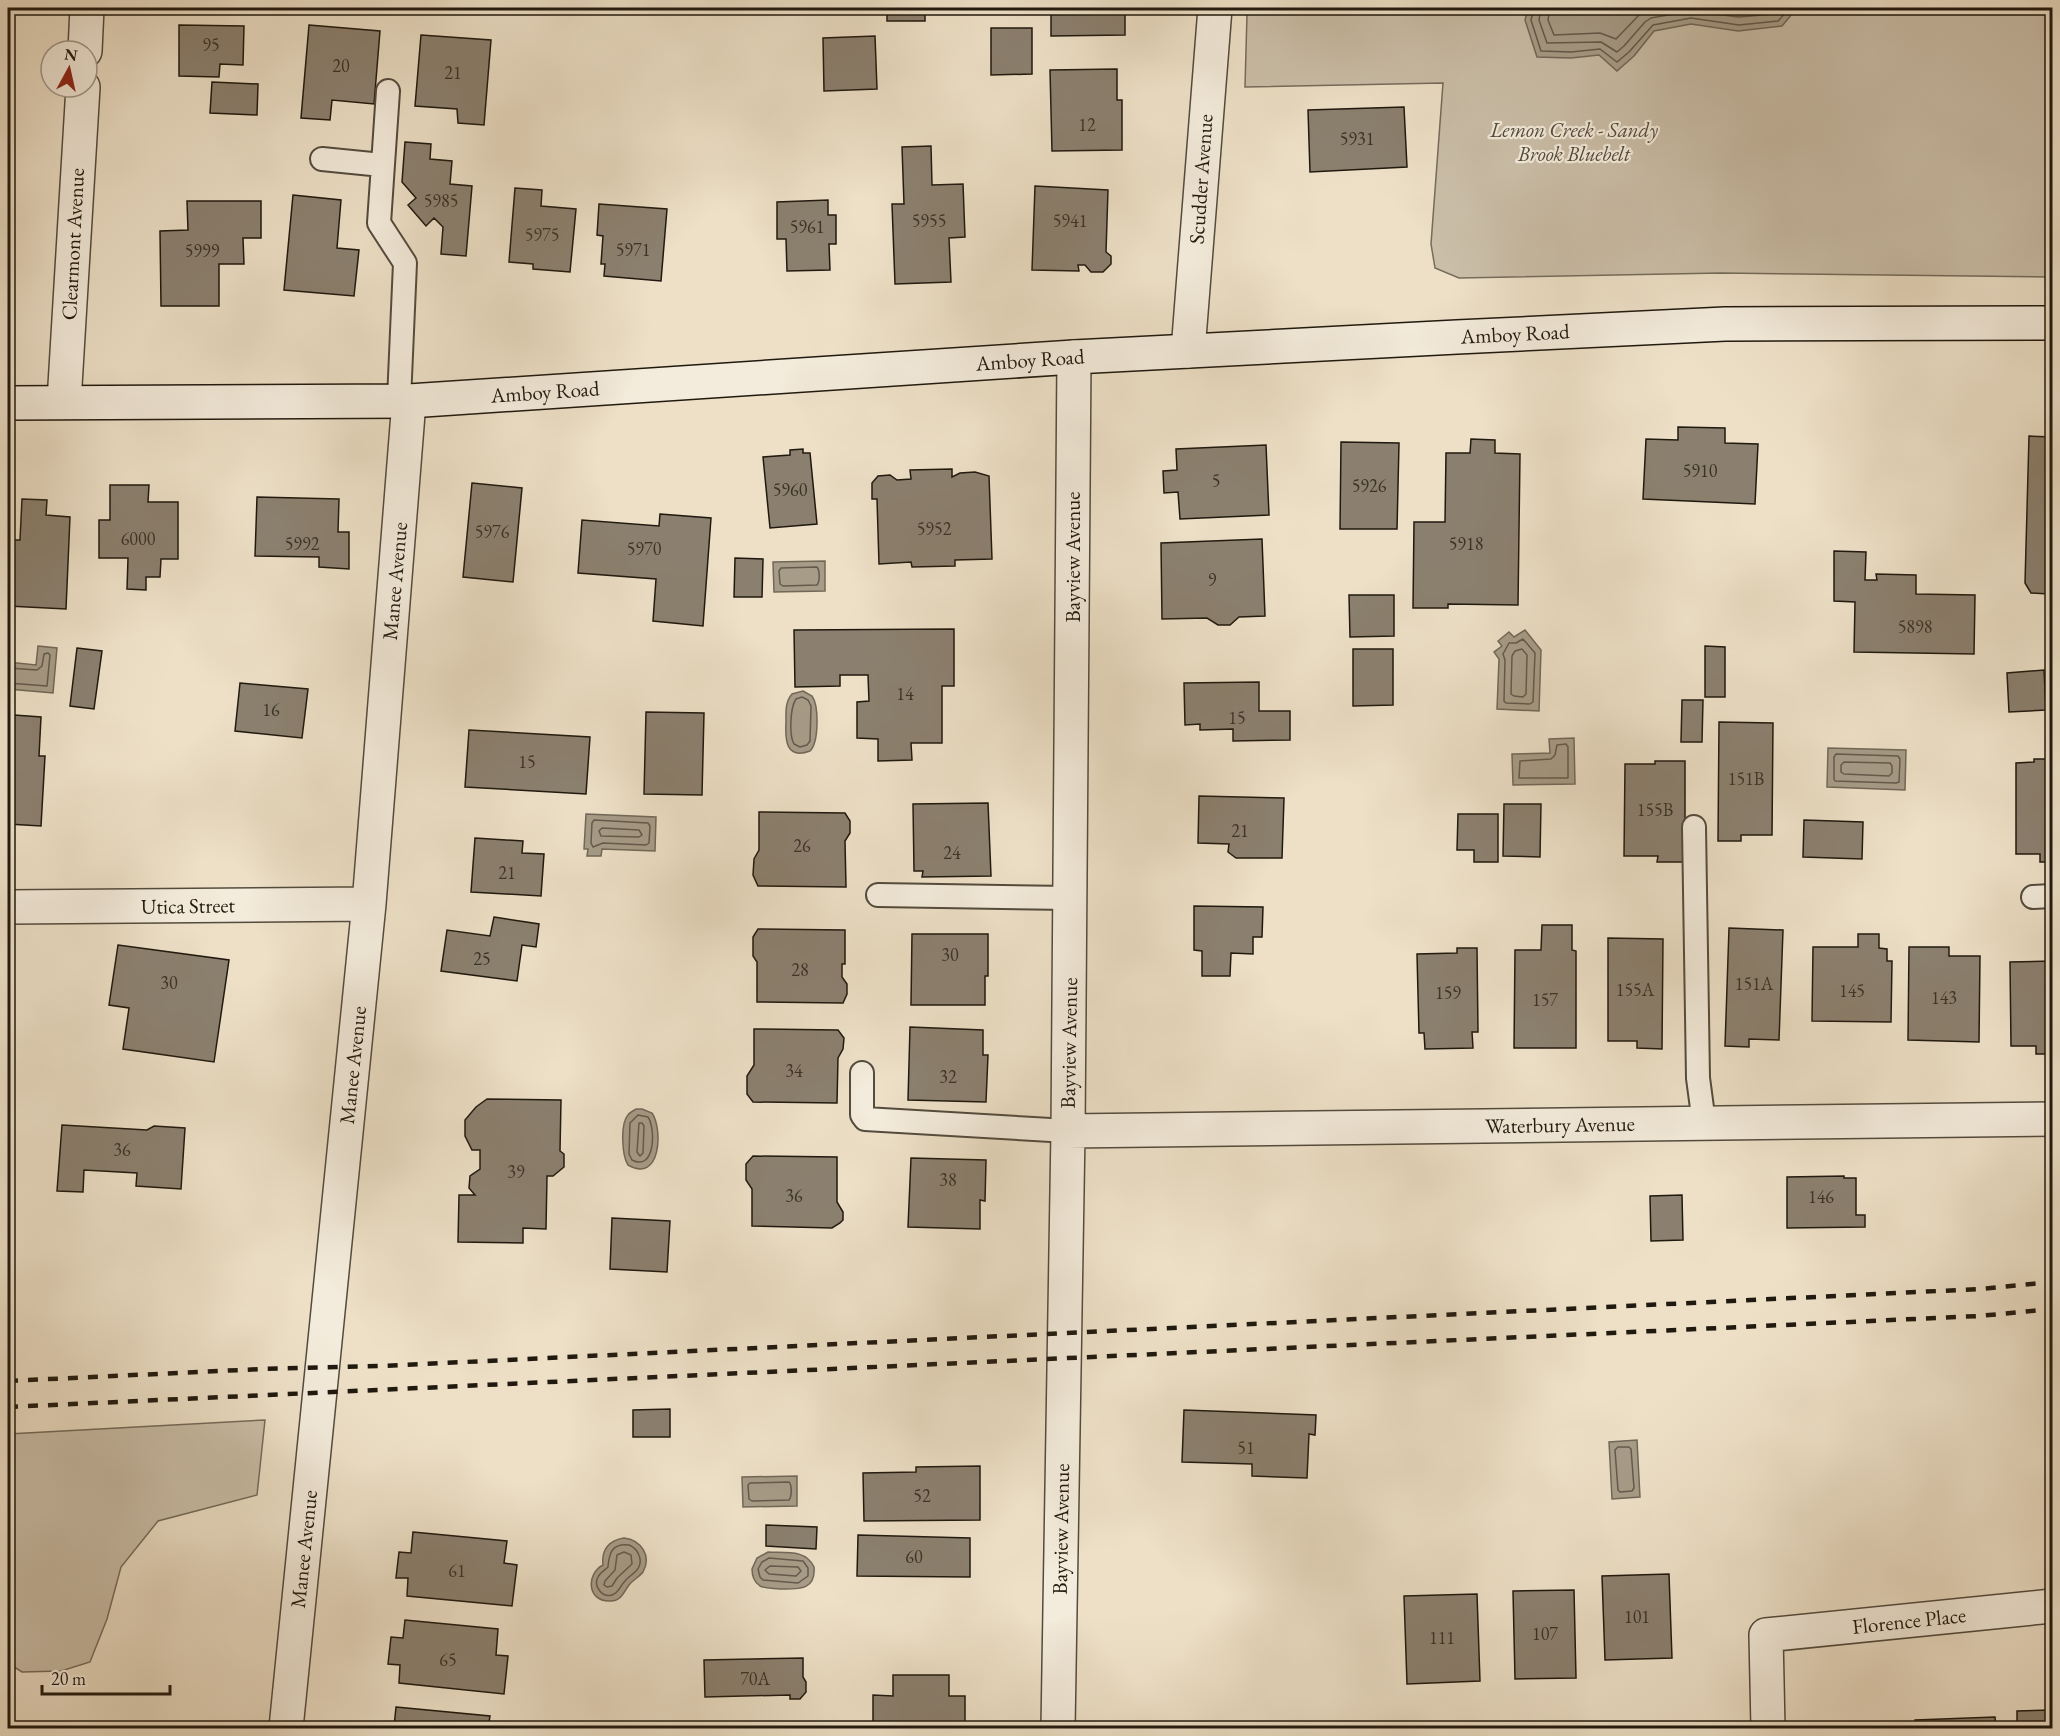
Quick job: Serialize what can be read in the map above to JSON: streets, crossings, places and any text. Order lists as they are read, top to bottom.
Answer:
{
  "streets": {
    "street": [
      "Scudder Avenue",
      "Clearmont Avenue",
      "Amboy Road",
      "Bayview Avenue",
      "Manee Avenue",
      "Utica Street",
      "Waterbury Avenue",
      "Florence Place"
    ]
  },
  "crossings": [
    ["Scudder Avenue", "Amboy Road"],
    ["Clearmont Avenue", "Amboy Road"],
    ["Amboy Road", "Bayview Avenue"],
    ["Amboy Road", "Manee Avenue"],
    ["Bayview Avenue", "Waterbury Avenue"],
    ["Manee Avenue", "Utica Street"]
  ],
  "parks": ["Lemon Creek - Sandy Brook Bluebelt"],
  "house_numbers": [
    "95",
    "20",
    "21",
    "12",
    "5931",
    "5985",
    "5955",
    "5941",
    "5961",
    "5975",
    "5971",
    "5999",
    "5910",
    "5",
    "5926",
    "5960",
    "5952",
    "5976",
    "6000",
    "5992",
    "5918",
    "5970",
    "9",
    "5898",
    "14",
    "16",
    "15",
    "15",
    "151B",
    "155B",
    "21",
    "26",
    "24",
    "21",
    "30",
    "25",
    "28",
    "30",
    "151A",
    "155A",
    "145",
    "159",
    "143",
    "157",
    "34",
    "32",
    "36",
    "39",
    "38",
    "36",
    "146",
    "51",
    "52",
    "60",
    "61",
    "101",
    "107",
    "111",
    "65",
    "70A"
  ],
  "scale_bar": "20 m",
  "north": "top"
}
